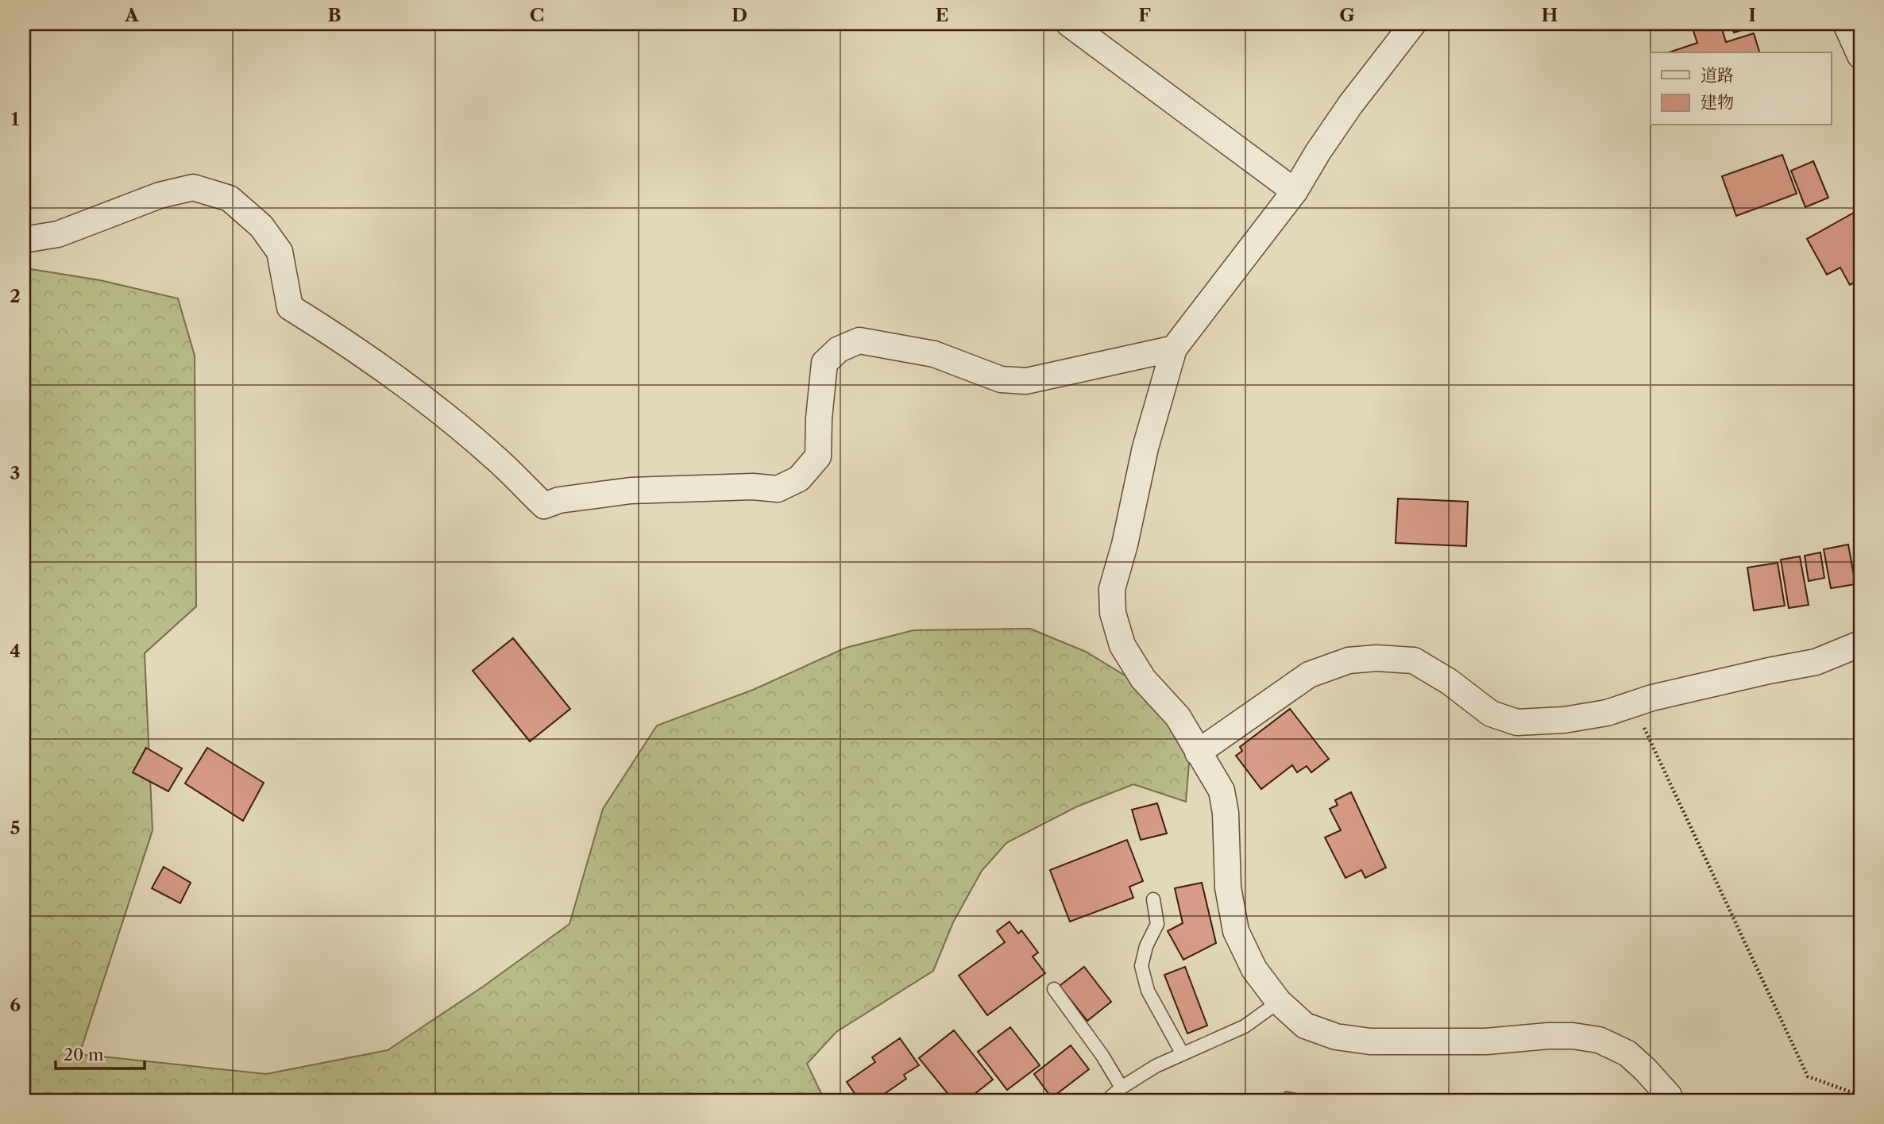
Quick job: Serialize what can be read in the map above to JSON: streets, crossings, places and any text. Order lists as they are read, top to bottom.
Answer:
{
  "legend": ["道路", "建物"],
  "scale_bar": "20 m",
  "grid": {
    "columns": [
      "A",
      "B",
      "C",
      "D",
      "E",
      "F",
      "G",
      "H",
      "I"
    ],
    "rows": [
      "1",
      "2",
      "3",
      "4",
      "5",
      "6"
    ]
  }
}
